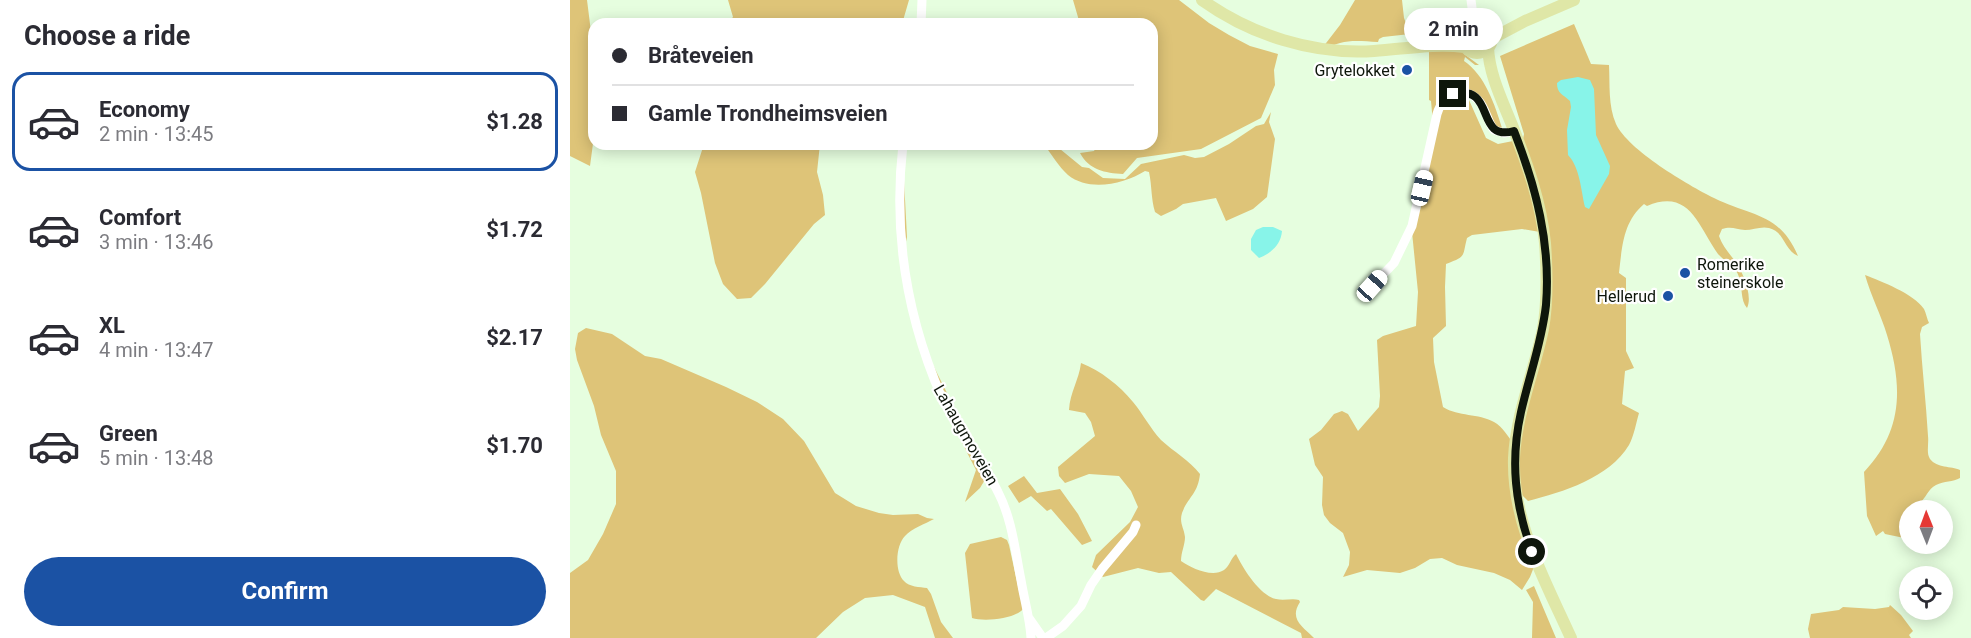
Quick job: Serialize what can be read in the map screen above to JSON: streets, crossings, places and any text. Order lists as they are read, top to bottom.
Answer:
{
  "streets": {
    "street": ["Lahaugmoveien"]
  },
  "places": ["Grytelokket", "Romerike steinerskole", "Hellerud"],
  "north": "top",
  "page": {
    "heading": "Choose a ride",
    "bubble": "2 min",
    "banner": ["Bråteveien", "Gamle Trondheimsveien"],
    "list": [
      {
        "name": "Economy",
        "note": "2 min · 13:45",
        "value": "$1.28"
      },
      {
        "name": "Comfort",
        "note": "3 min · 13:46",
        "value": "$1.72"
      },
      {
        "name": "XL",
        "note": "4 min · 13:47",
        "value": "$2.17"
      },
      {
        "name": "Green",
        "note": "5 min · 13:48",
        "value": "$1.70"
      }
    ],
    "buttons": "Confirm"
  }
}
